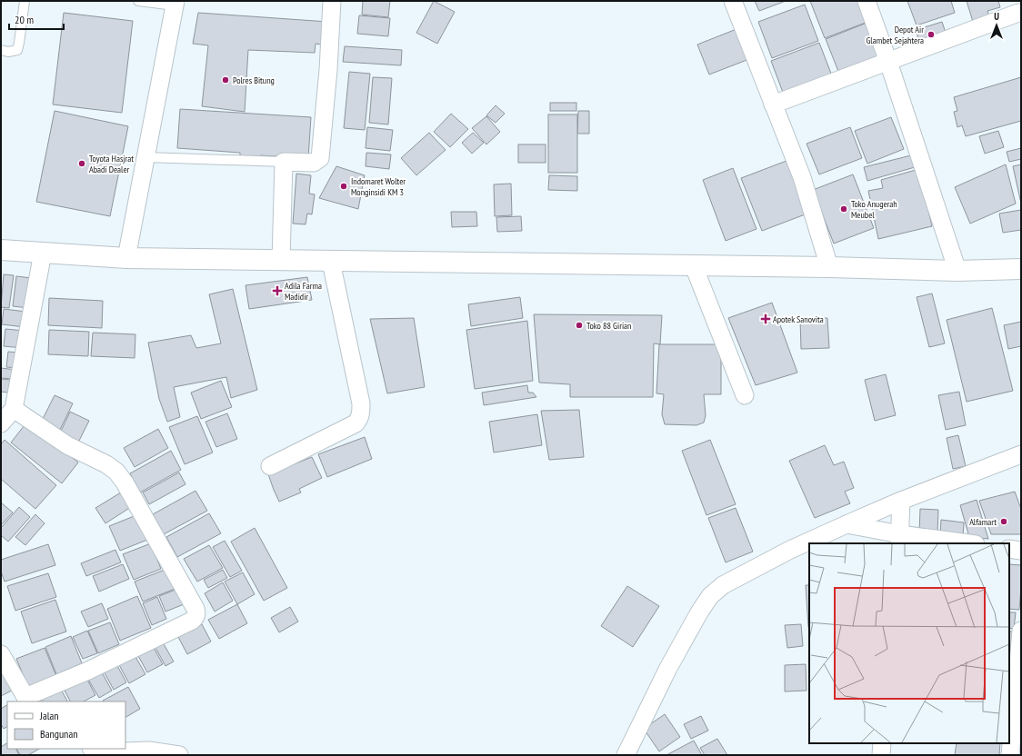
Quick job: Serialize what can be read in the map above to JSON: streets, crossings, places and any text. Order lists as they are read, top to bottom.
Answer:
{
  "places": {
    "other": [
      "Depot Air Glambet Sejahtera",
      "Polres Bitung",
      "Toyota Hasjrat Abadi Dealer",
      "Indomaret Wolter Monginsidi KM 3",
      "Toko Anugerah Meubel",
      "Toko 88 Girian",
      "Alfamart"
    ],
    "health": ["Adila Farma Madidir", "Apotek Sanovita"]
  },
  "legend": ["Jalan", "Bangunan"],
  "scale_bar": "20 m",
  "north": "top"
}
